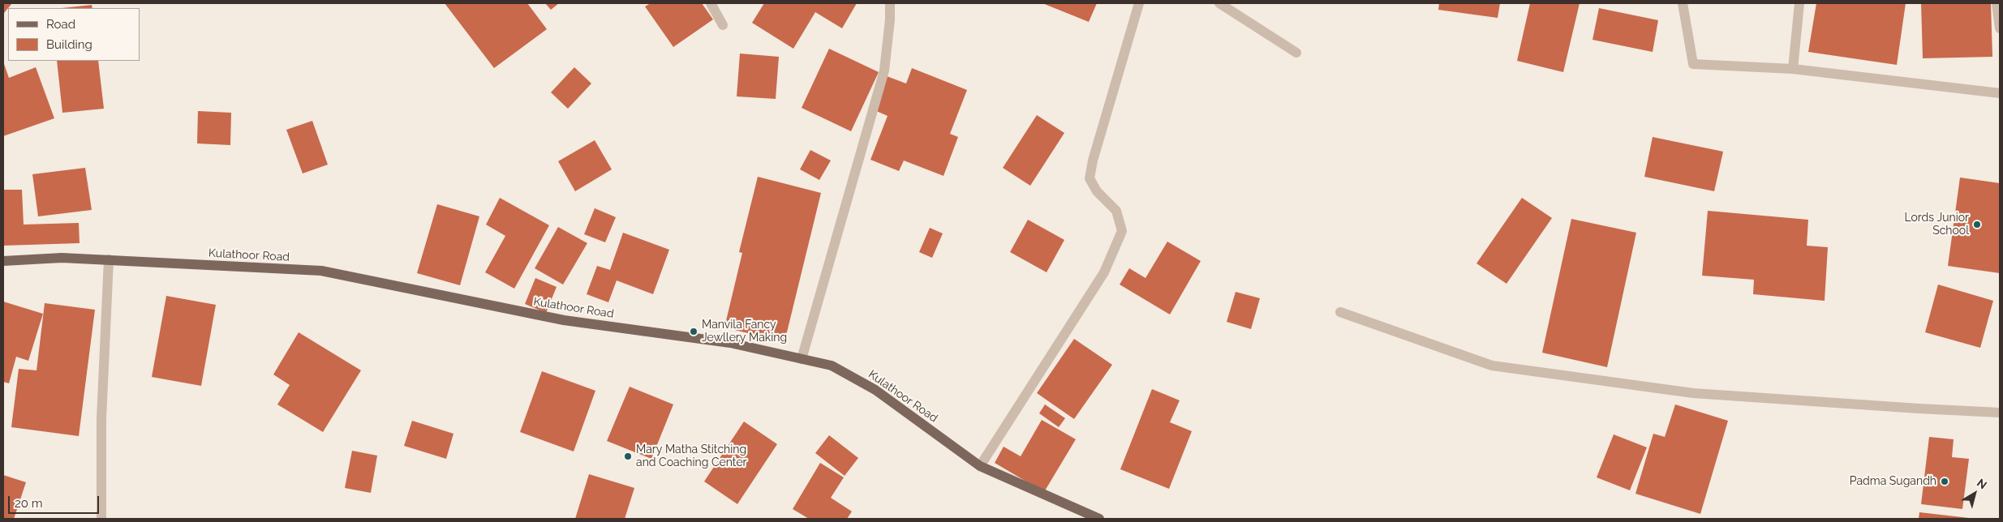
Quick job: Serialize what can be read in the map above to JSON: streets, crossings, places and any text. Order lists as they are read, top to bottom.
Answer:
{
  "streets": {
    "main road": ["Kulathoor Road"]
  },
  "places": [
    "Lords Junior School",
    "Manvila Fancy Jewllery Making",
    "Mary Matha Stitching and Coaching Center",
    "Padma Sugandh"
  ],
  "legend": ["Road", "Building"],
  "scale_bar": "20 m",
  "north": "top right"
}
